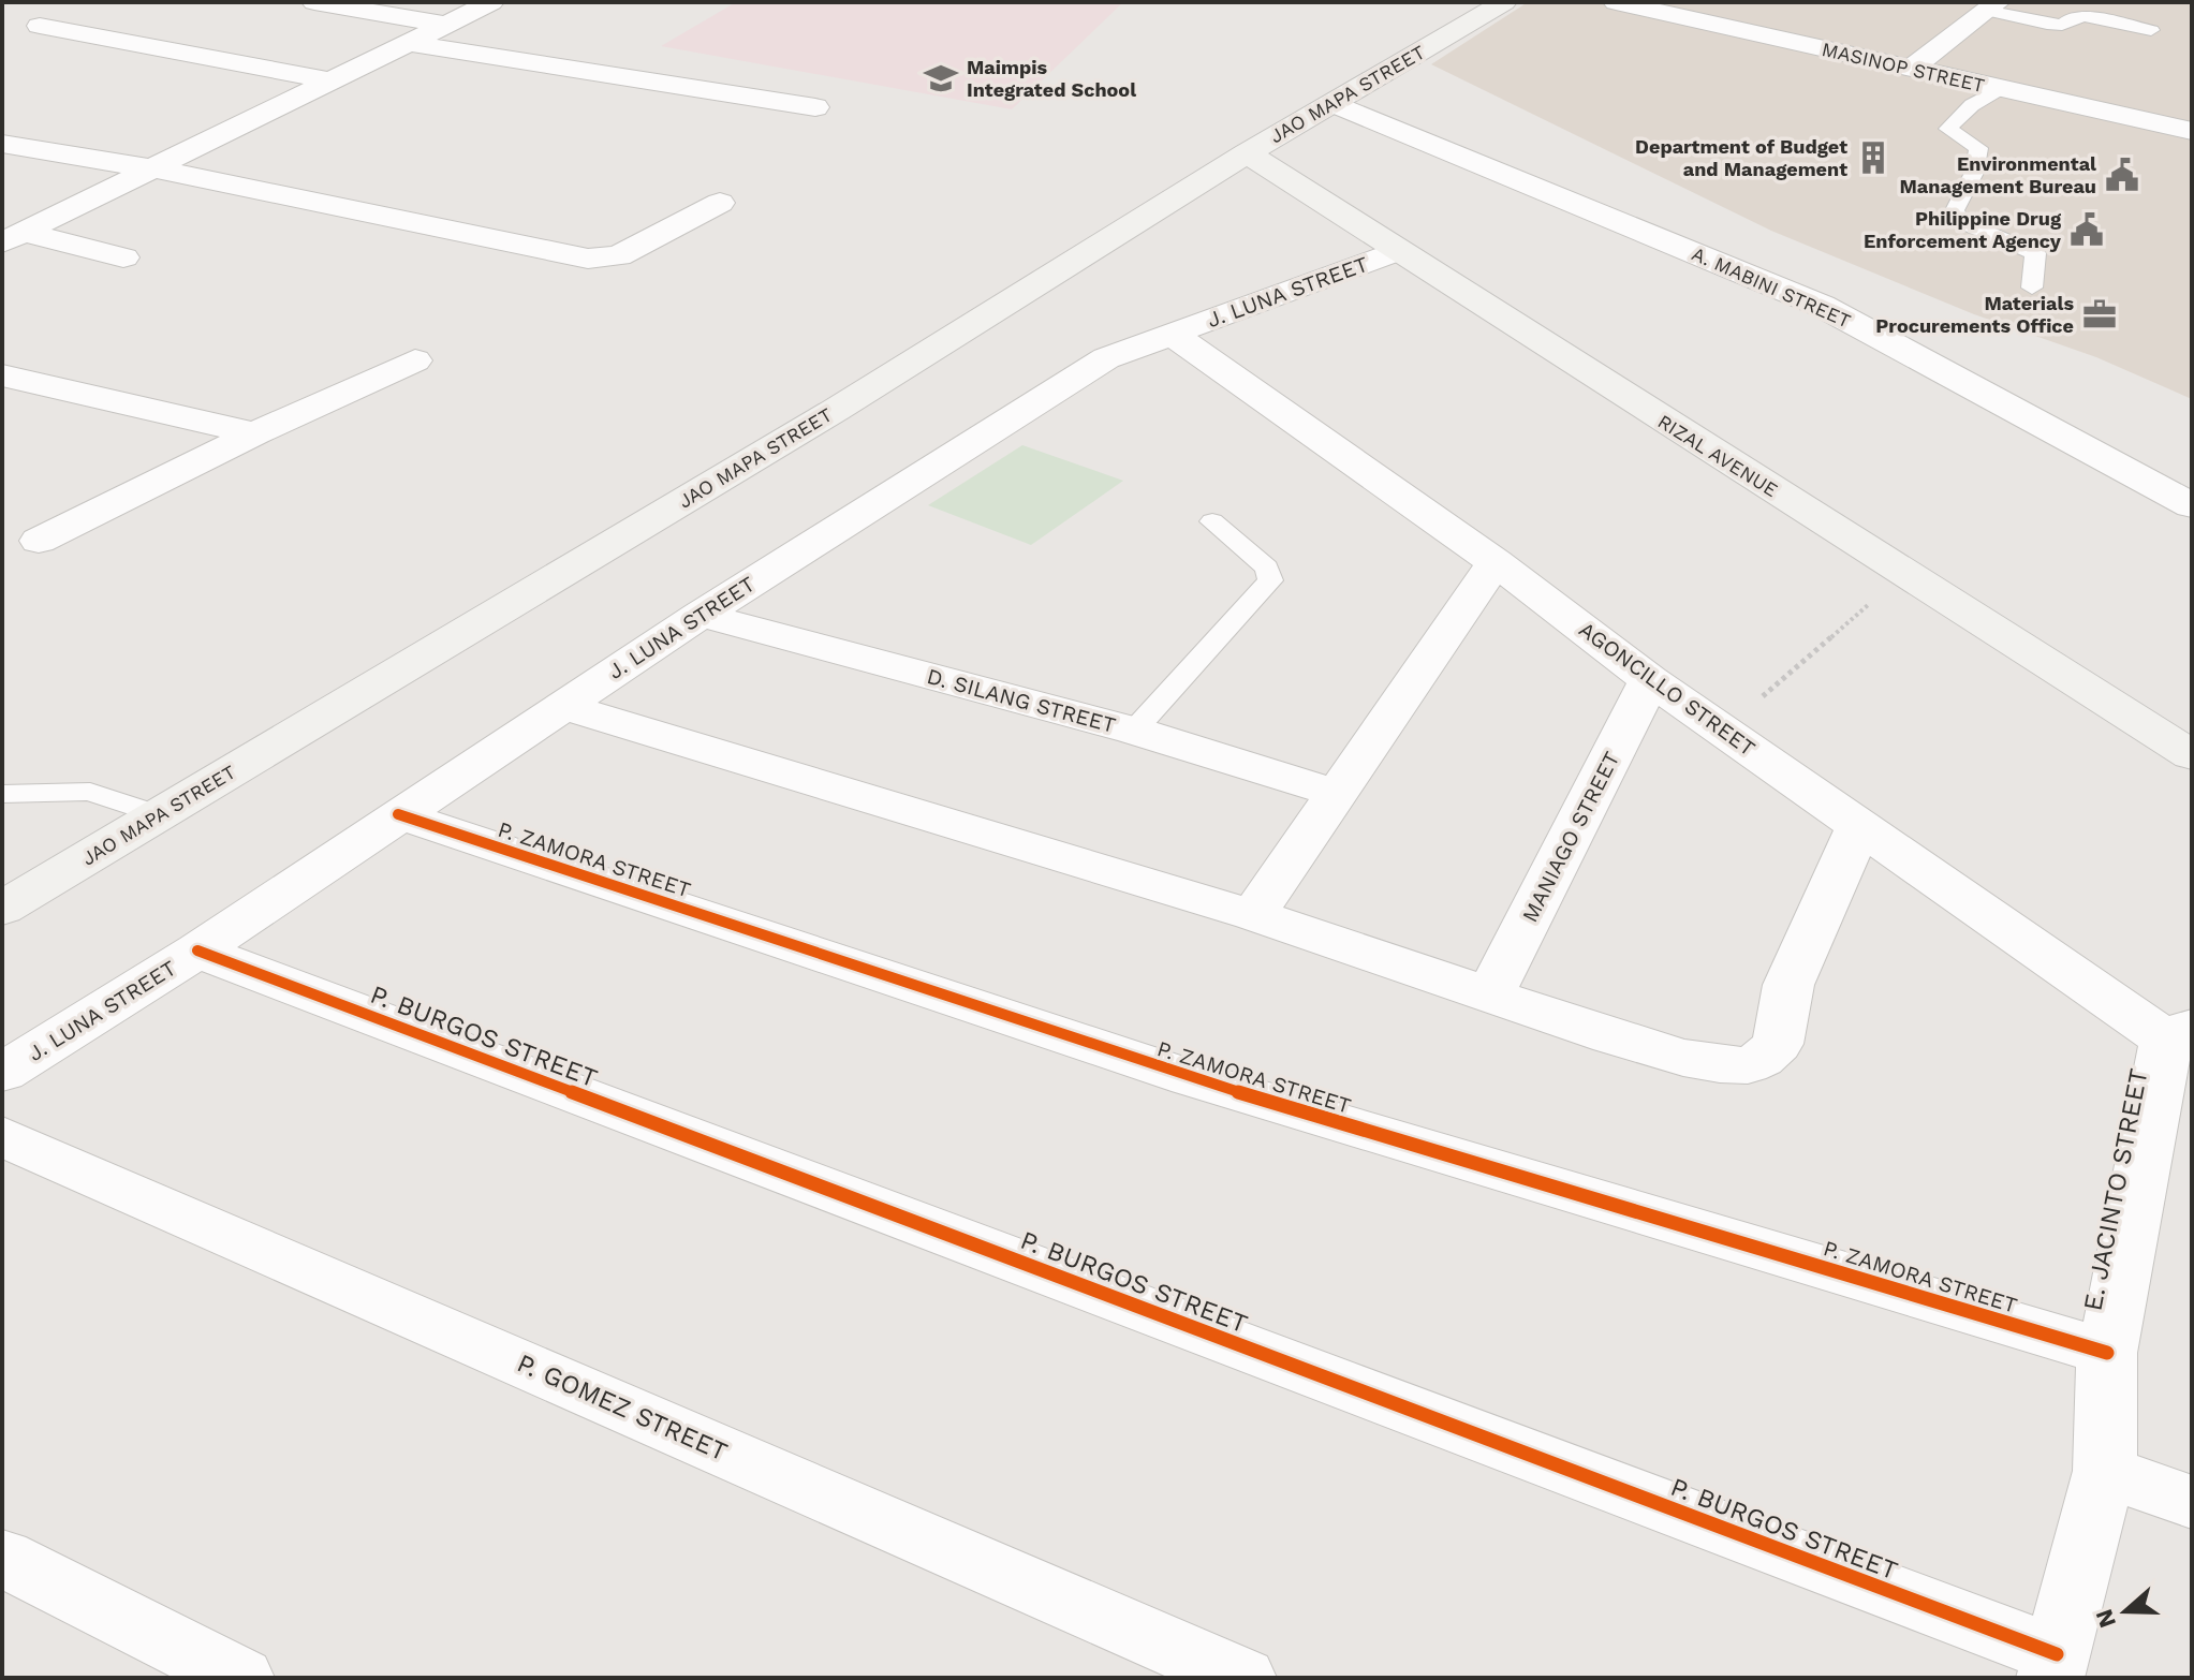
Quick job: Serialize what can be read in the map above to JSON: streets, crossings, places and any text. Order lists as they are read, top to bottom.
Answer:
{
  "streets": {
    "street": [
      "MASINOP STREET",
      "JAO MAPA STREET",
      "A. MABINI STREET",
      "J. LUNA STREET",
      "RIZAL AVENUE",
      "AGONCILLO STREET",
      "D. SILANG STREET",
      "MANIAGO STREET",
      "P. ZAMORA STREET",
      "P. BURGOS STREET",
      "E. JACINTO STREET",
      "P. GOMEZ STREET"
    ]
  },
  "crossings": [
    ["JAO MAPA STREET", "A. MABINI STREET"],
    ["JAO MAPA STREET", "RIZAL AVENUE"],
    ["J. LUNA STREET", "RIZAL AVENUE"],
    ["J. LUNA STREET", "AGONCILLO STREET"],
    ["J. LUNA STREET", "D. SILANG STREET"],
    ["J. LUNA STREET", "P. ZAMORA STREET"],
    ["J. LUNA STREET", "P. BURGOS STREET"],
    ["AGONCILLO STREET", "MANIAGO STREET"],
    ["AGONCILLO STREET", "E. JACINTO STREET"],
    ["P. ZAMORA STREET", "E. JACINTO STREET"],
    ["P. BURGOS STREET", "E. JACINTO STREET"]
  ],
  "places": {
    "school or university": ["Maimpis Integrated School"],
    "building": ["Department of Budget and Management"],
    "public building": ["Environmental Management Bureau", "Philippine Drug Enforcement Agency"],
    "office": ["Materials Procurements Office"]
  },
  "north": "left"
}
